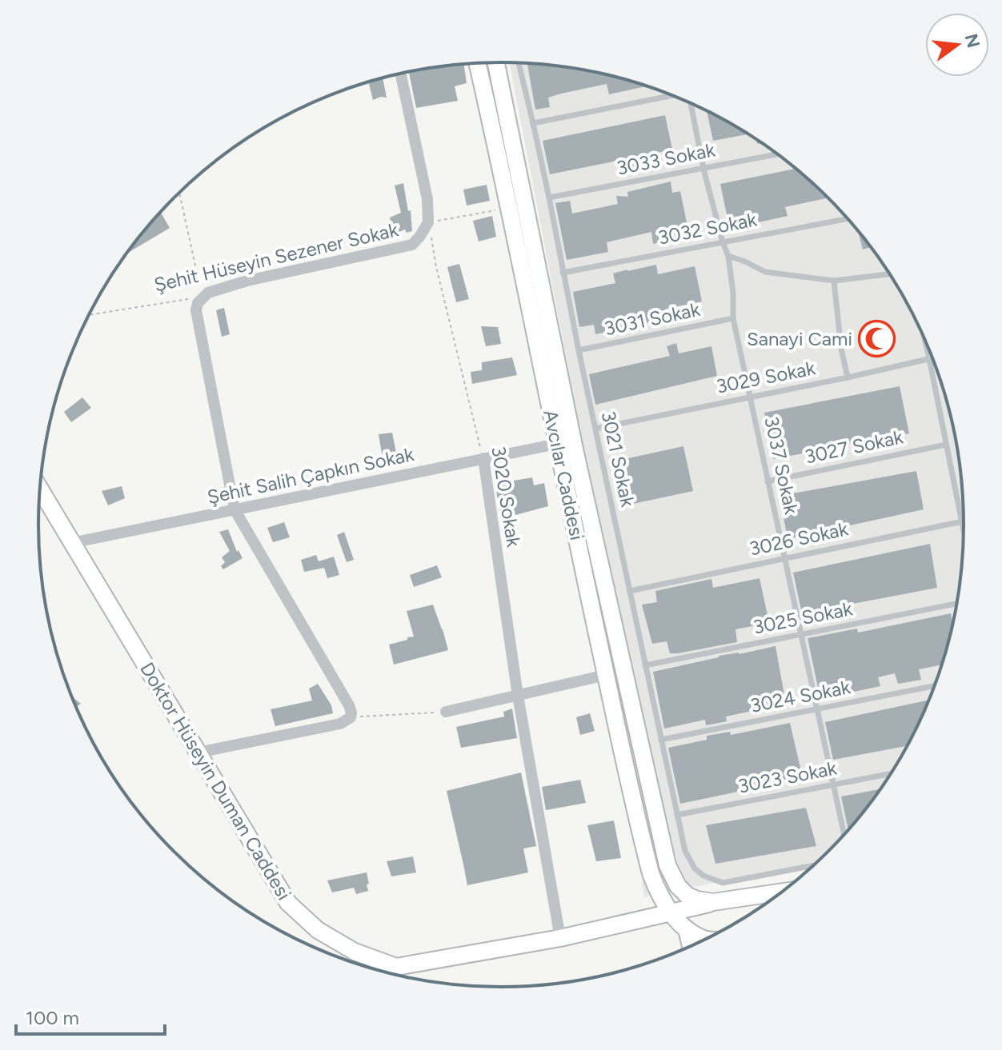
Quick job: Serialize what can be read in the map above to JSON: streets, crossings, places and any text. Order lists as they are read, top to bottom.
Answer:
{
  "streets": {
    "main road": ["Avcılar Caddesi", "Doktor Hüseyin Duman Caddesi"],
    "street": ["Şehit Hüseyin Sezener Sokak", "Şehit Salih Çapkın Sokak", "3020 Sokak"],
    "lane": [
      "3033 Sokak",
      "3032 Sokak",
      "3031 Sokak",
      "3029 Sokak",
      "3027 Sokak",
      "3021 Sokak",
      "3037 Sokak",
      "3026 Sokak",
      "3025 Sokak",
      "3024 Sokak",
      "3023 Sokak"
    ]
  },
  "crossings": [
    ["3033 Sokak", "3021 Sokak"],
    ["3033 Sokak", "3037 Sokak"],
    ["3032 Sokak", "3021 Sokak"],
    ["3032 Sokak", "3037 Sokak"],
    ["Şehit Hüseyin Sezener Sokak", "3020 Sokak"],
    ["3031 Sokak", "3021 Sokak"],
    ["3031 Sokak", "3037 Sokak"],
    ["3029 Sokak", "3021 Sokak"],
    ["3029 Sokak", "3037 Sokak"],
    ["3027 Sokak", "3037 Sokak"],
    ["3021 Sokak", "3026 Sokak"],
    ["3021 Sokak", "3025 Sokak"],
    ["3021 Sokak", "3024 Sokak"],
    ["3021 Sokak", "3023 Sokak"],
    ["3037 Sokak", "3026 Sokak"],
    ["3037 Sokak", "3025 Sokak"],
    ["3037 Sokak", "3024 Sokak"],
    ["3037 Sokak", "3023 Sokak"],
    ["Avcılar Caddesi", "Şehit Salih Çapkın Sokak"],
    ["Şehit Salih Çapkın Sokak", "3020 Sokak"],
    ["Şehit Salih Çapkın Sokak", "Doktor Hüseyin Duman Caddesi"]
  ],
  "places": {
    "mosque": ["Sanayi Cami"]
  },
  "scale_bar": "100 m",
  "north": "right"
}
